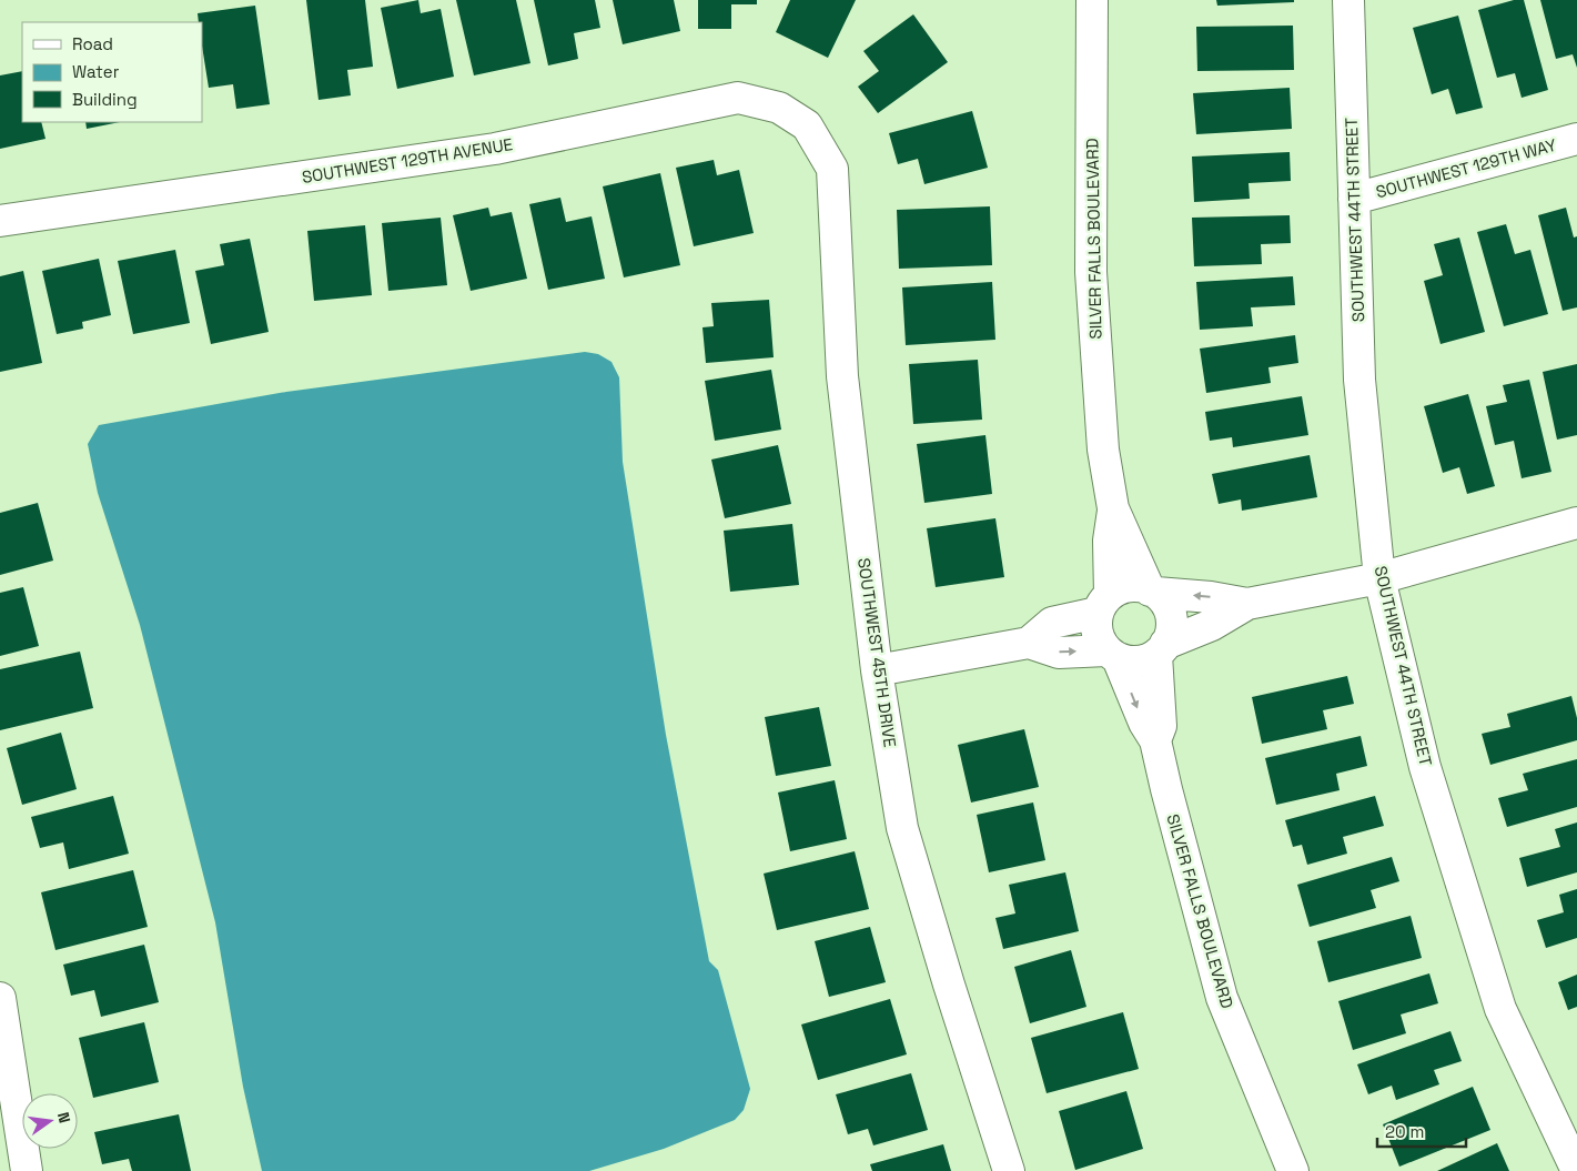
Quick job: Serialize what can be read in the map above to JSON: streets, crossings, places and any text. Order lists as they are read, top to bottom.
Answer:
{
  "streets": {
    "street": [
      "SOUTHWEST 129TH AVENUE",
      "SOUTHWEST 129TH WAY",
      "SOUTHWEST 44TH STREET",
      "SILVER FALLS BOULEVARD",
      "SOUTHWEST 45TH DRIVE"
    ]
  },
  "crossings": [
    ["SOUTHWEST 129TH AVENUE", "SOUTHWEST 45TH DRIVE"],
    ["SOUTHWEST 129TH WAY", "SOUTHWEST 44TH STREET"]
  ],
  "legend": ["Road", "Water", "Building"],
  "scale_bar": "20 m",
  "north": "right"
}
